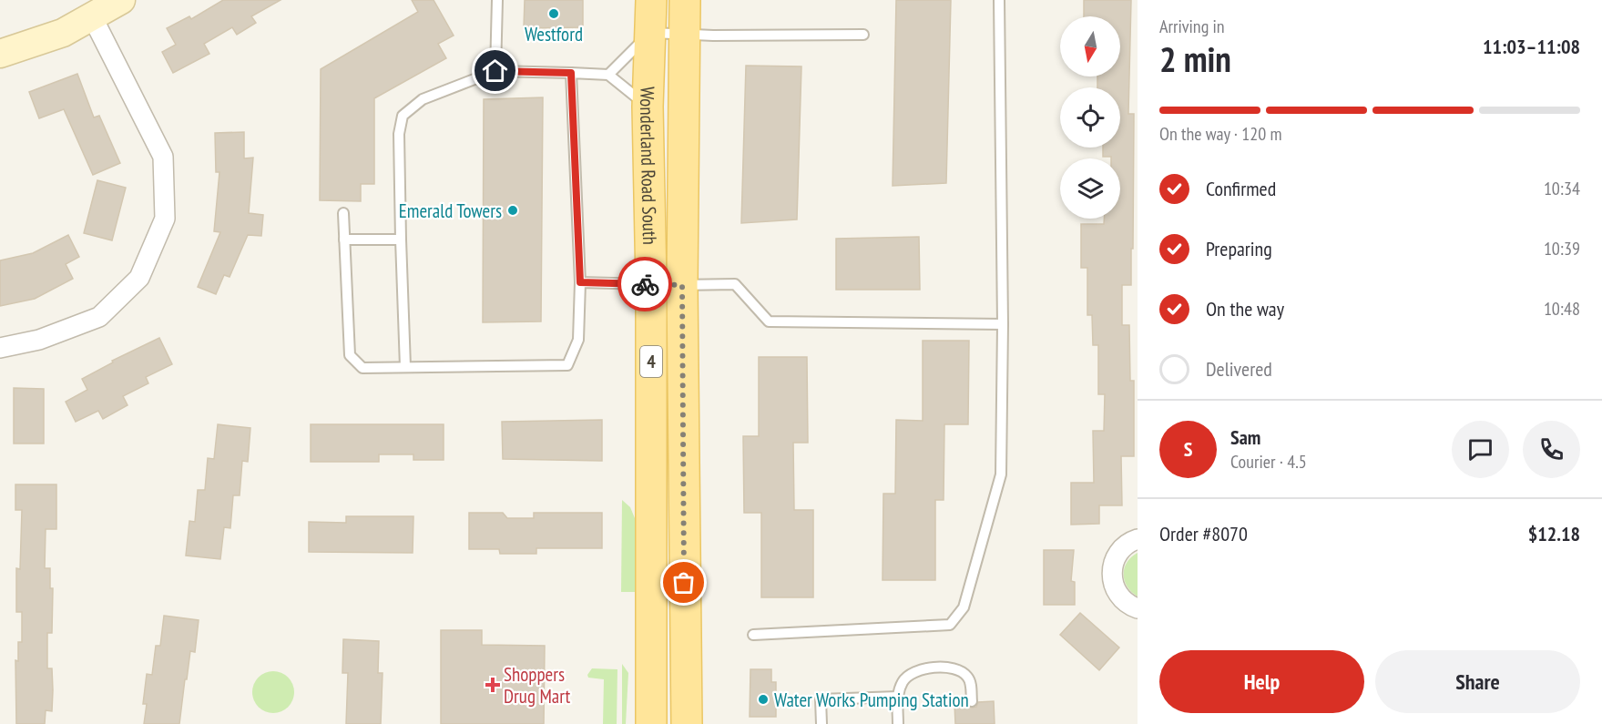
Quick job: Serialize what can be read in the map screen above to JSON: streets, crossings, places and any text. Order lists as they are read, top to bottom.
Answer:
{
  "streets": {
    "main road": ["Wonderland Road South", "4"]
  },
  "places": {
    "other": ["Westford", "Emerald Towers", "Water Works Pumping Station"],
    "health": ["Shoppers Drug Mart"]
  },
  "north": "bottom",
  "page": {
    "heading": ["2 min", "Arriving in", "11:03–11:08"],
    "panel": [
      "Sam",
      "Courier · 4.5",
      "Order #8070",
      "$12.18"
    ],
    "bar": "On the way · 120 m",
    "list": [
      ["Confirmed", "10:34"],
      ["Preparing", "10:39"],
      ["On the way", "10:48"],
      "Delivered"
    ],
    "round": "S",
    "buttons": ["Help", "Share"]
  }
}
